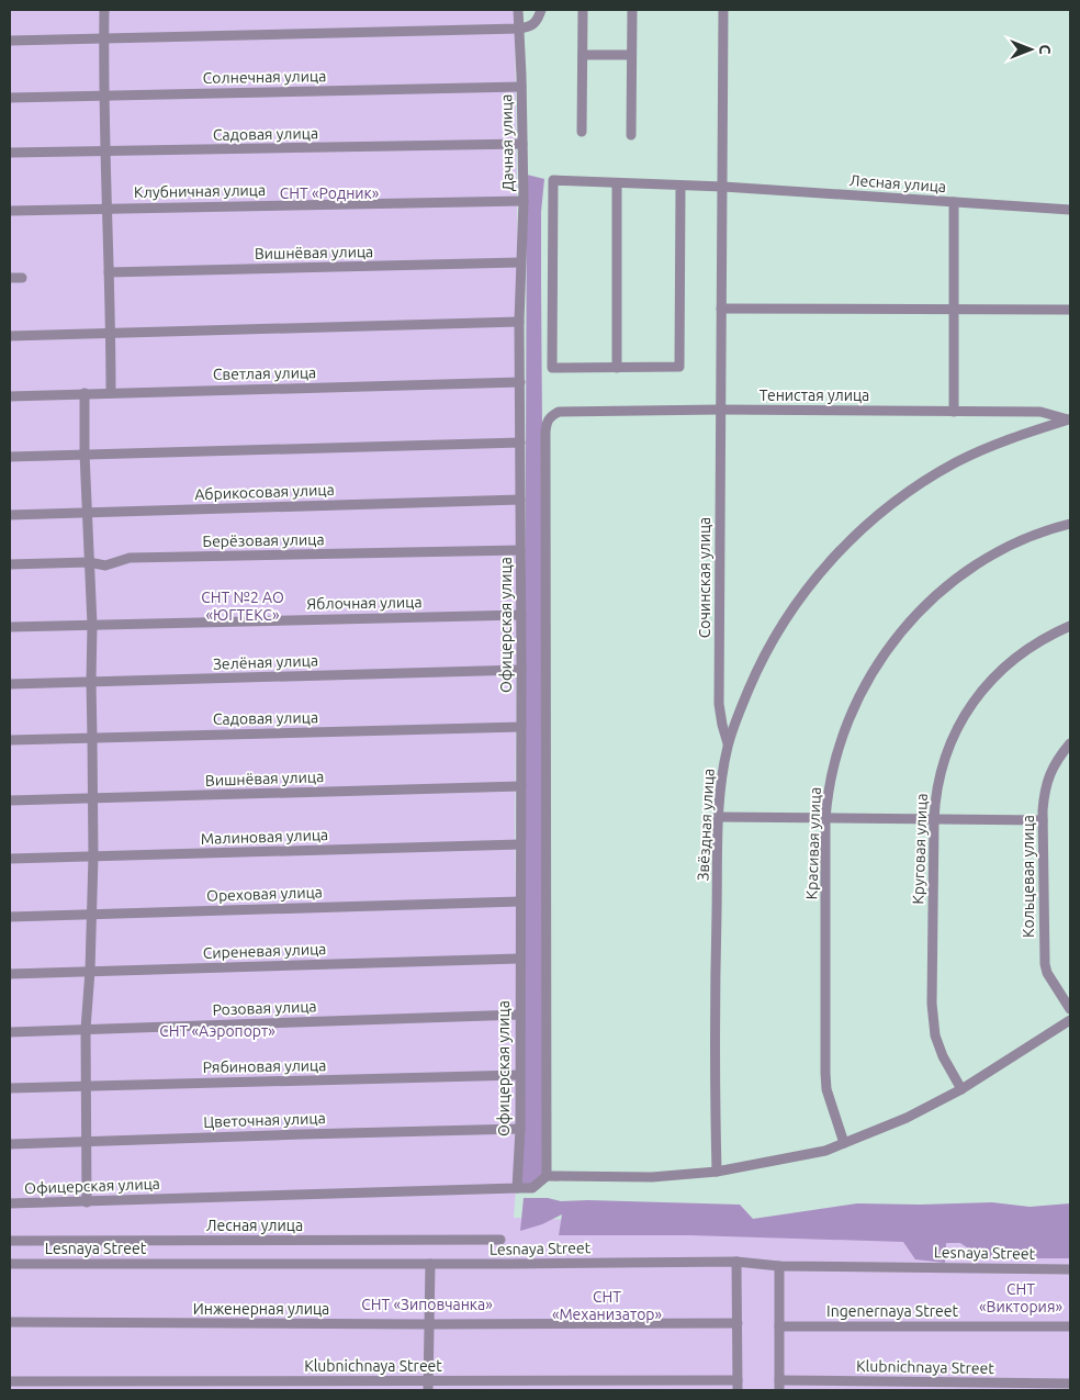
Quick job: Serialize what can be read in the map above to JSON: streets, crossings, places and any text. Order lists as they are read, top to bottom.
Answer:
{
  "streets": {
    "street": [
      "Солнечная улица",
      "Садовая улица",
      "Дачная улица",
      "Лесная улица",
      "Клубничная улица",
      "Вишнёвая улица",
      "Светлая улица",
      "Тенистая улица",
      "Абрикосовая улица",
      "Берёзовая улица",
      "Сочинская улица",
      "Яблочная улица",
      "Офицерская улица",
      "Зелёная улица",
      "Звёздная улица",
      "Малиновая улица",
      "Красивая улица",
      "Круговая улица",
      "Кольцевая улица",
      "Ореховая улица",
      "Сиреневая улица",
      "Розовая улица",
      "Рябиновая улица",
      "Цветочная улица",
      "Lesnaya Street",
      "Инженерная улица",
      "Ingenernaya Street",
      "Klubnichnaya Street"
    ]
  },
  "crossings": [
    ["Солнечная улица", "Дачная улица"],
    ["Садовая улица", "Дачная улица"],
    ["Садовая улица", "Офицерская улица"],
    ["Дачная улица", "Клубничная улица"],
    ["Дачная улица", "Вишнёвая улица"],
    ["Дачная улица", "Светлая улица"],
    ["Дачная улица", "Офицерская улица"],
    ["Лесная улица", "Сочинская улица"],
    ["Вишнёвая улица", "Офицерская улица"],
    ["Светлая улица", "Офицерская улица"],
    ["Тенистая улица", "Сочинская улица"],
    ["Тенистая улица", "Звёздная улица"],
    ["Абрикосовая улица", "Офицерская улица"],
    ["Берёзовая улица", "Офицерская улица"],
    ["Сочинская улица", "Звёздная улица"],
    ["Яблочная улица", "Офицерская улица"],
    ["Офицерская улица", "Зелёная улица"],
    ["Офицерская улица", "Малиновая улица"],
    ["Офицерская улица", "Ореховая улица"],
    ["Офицерская улица", "Сиреневая улица"],
    ["Офицерская улица", "Розовая улица"],
    ["Офицерская улица", "Рябиновая улица"],
    ["Офицерская улица", "Цветочная улица"]
  ],
  "parks": [
    "СНТ «Родник»",
    "СНТ №2 АО «ЮГТЕКС»",
    "СНТ «Аэропорт»",
    "СНТ «Виктория»",
    "СНТ «Механизатор»",
    "СНТ «Зиповчанка»"
  ],
  "north": "right"
}
